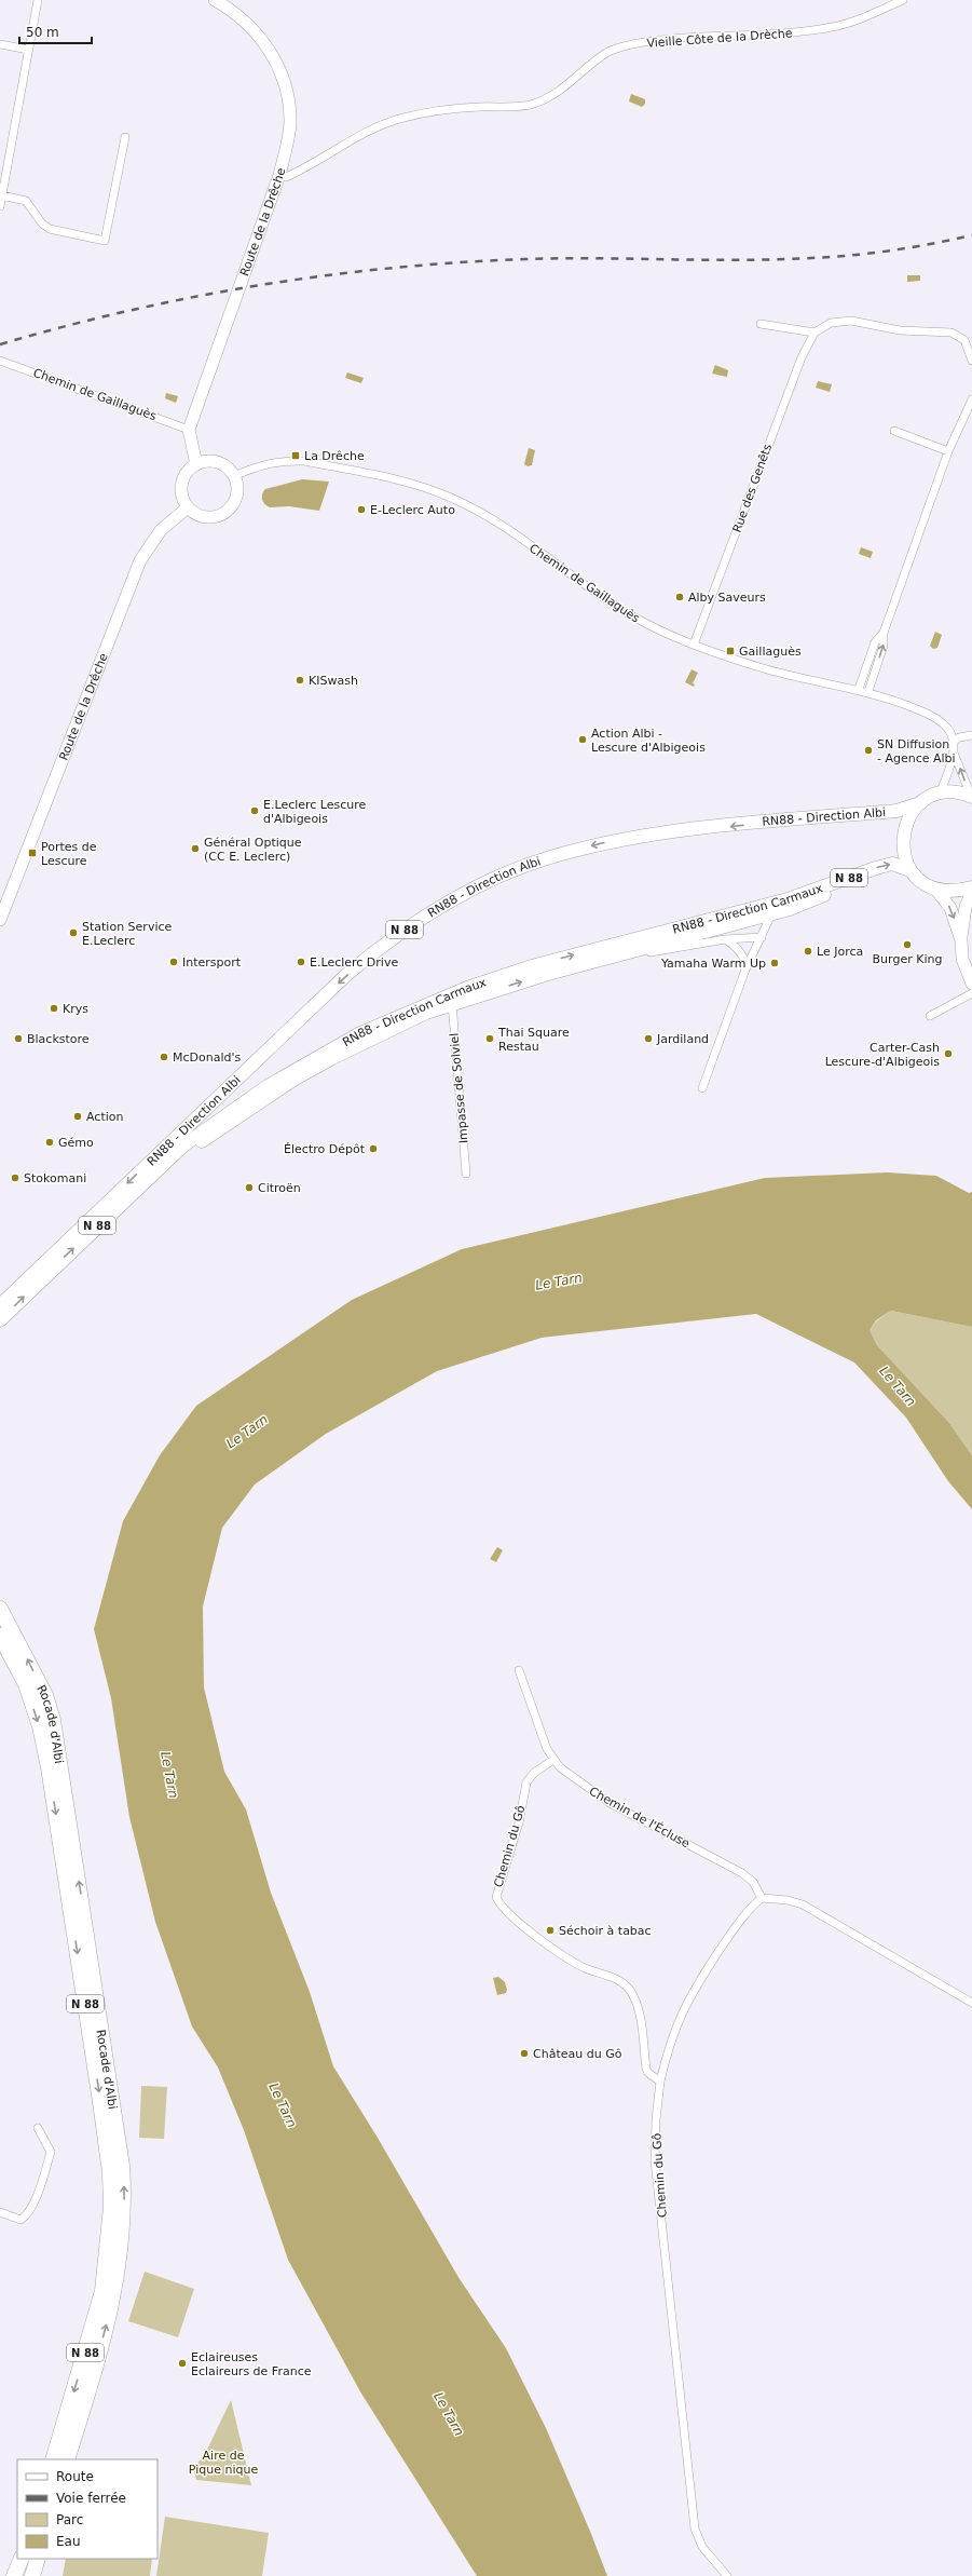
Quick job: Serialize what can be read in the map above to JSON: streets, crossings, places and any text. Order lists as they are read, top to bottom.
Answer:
{
  "streets": {
    "highway": ["N 88", "Rocade d'Albi"],
    "main road": ["RN88 - Direction Albi", "RN88 - Direction Carmaux"],
    "street": [
      "Vieille Côte de la Drèche",
      "Route de la Drêche",
      "Chemin de Gaillaguès",
      "Rue des Genêts",
      "Impasse de Solviel",
      "Chemin de l'Écluse",
      "Chemin du Gô"
    ]
  },
  "crossings": [
    ["Vieille Côte de la Drèche", "Route de la Drêche"],
    ["Route de la Drêche", "Chemin de Gaillaguès"],
    ["Chemin de Gaillaguès", "Rue des Genêts"],
    ["Chemin de l'Écluse", "Chemin du Gô"]
  ],
  "water": ["Le Tarn"],
  "parks": ["Aire de Pique nique"],
  "places": {
    "transit": ["La Drêche", "Gaillaguès", "Portes de Lescure"],
    "other": [
      "E-Leclerc Auto",
      "Alby Saveurs",
      "KISwash",
      "Action Albi - Lescure d'Albigeois",
      "SN Diffusion - Agence Albi",
      "E.Leclerc Lescure d'Albigeois",
      "Général Optique (CC E. Leclerc)",
      "Station Service E.Leclerc",
      "Burger King",
      "Le Jorca",
      "Intersport",
      "E.Leclerc Drive",
      "Yamaha Warm Up",
      "Krys",
      "Blackstore",
      "Thai Square Restau",
      "Jardiland",
      "Carter-Cash Lescure-d'Albigeois",
      "McDonald's",
      "Action",
      "Gémo",
      "Électro Dépôt",
      "Stokomani",
      "Citroën",
      "Séchoir à tabac",
      "Château du Gô",
      "Eclaireuses Eclaireurs de France"
    ]
  },
  "legend": [
    "Route",
    "Voie ferrée",
    "Parc",
    "Eau"
  ],
  "scale_bar": "50 m"
}
